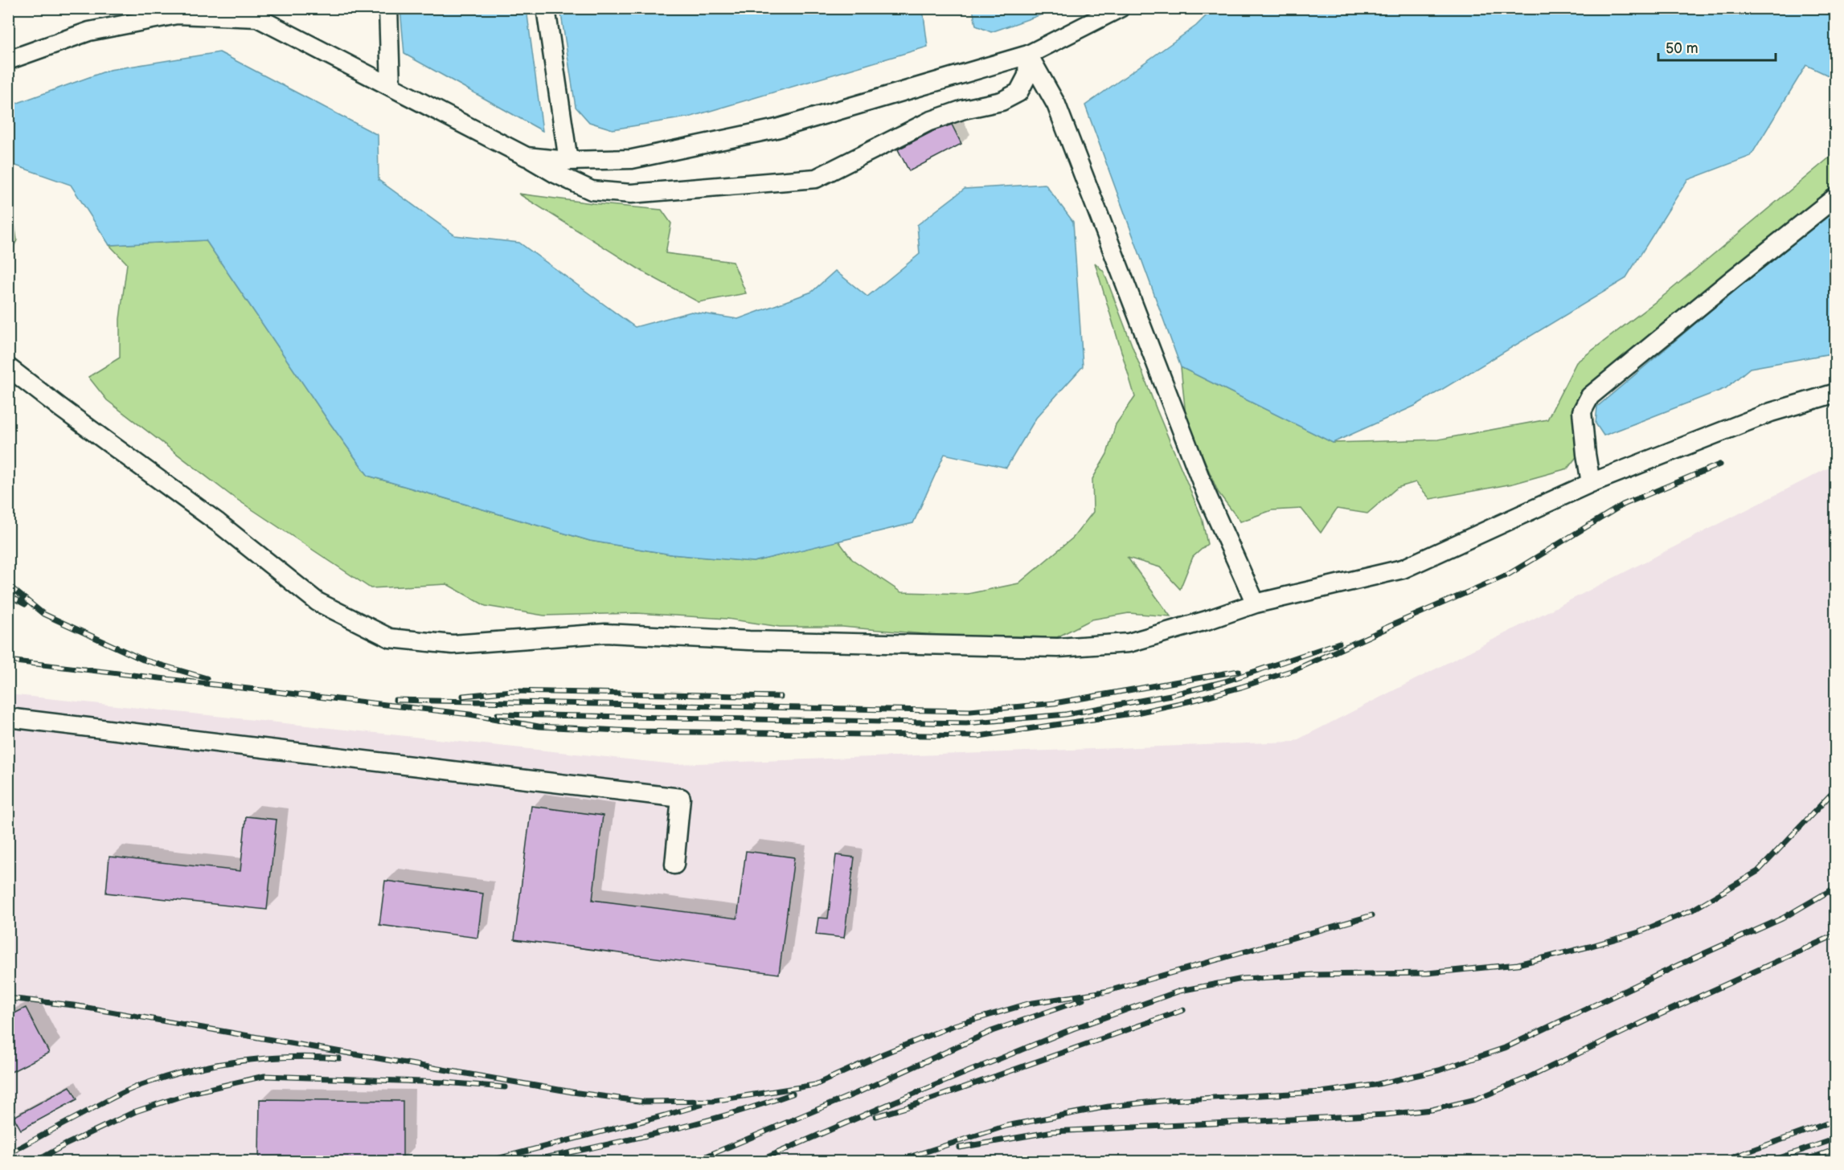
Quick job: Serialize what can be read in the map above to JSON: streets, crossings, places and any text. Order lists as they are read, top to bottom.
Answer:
{
  "scale_bar": "50 m"
}
